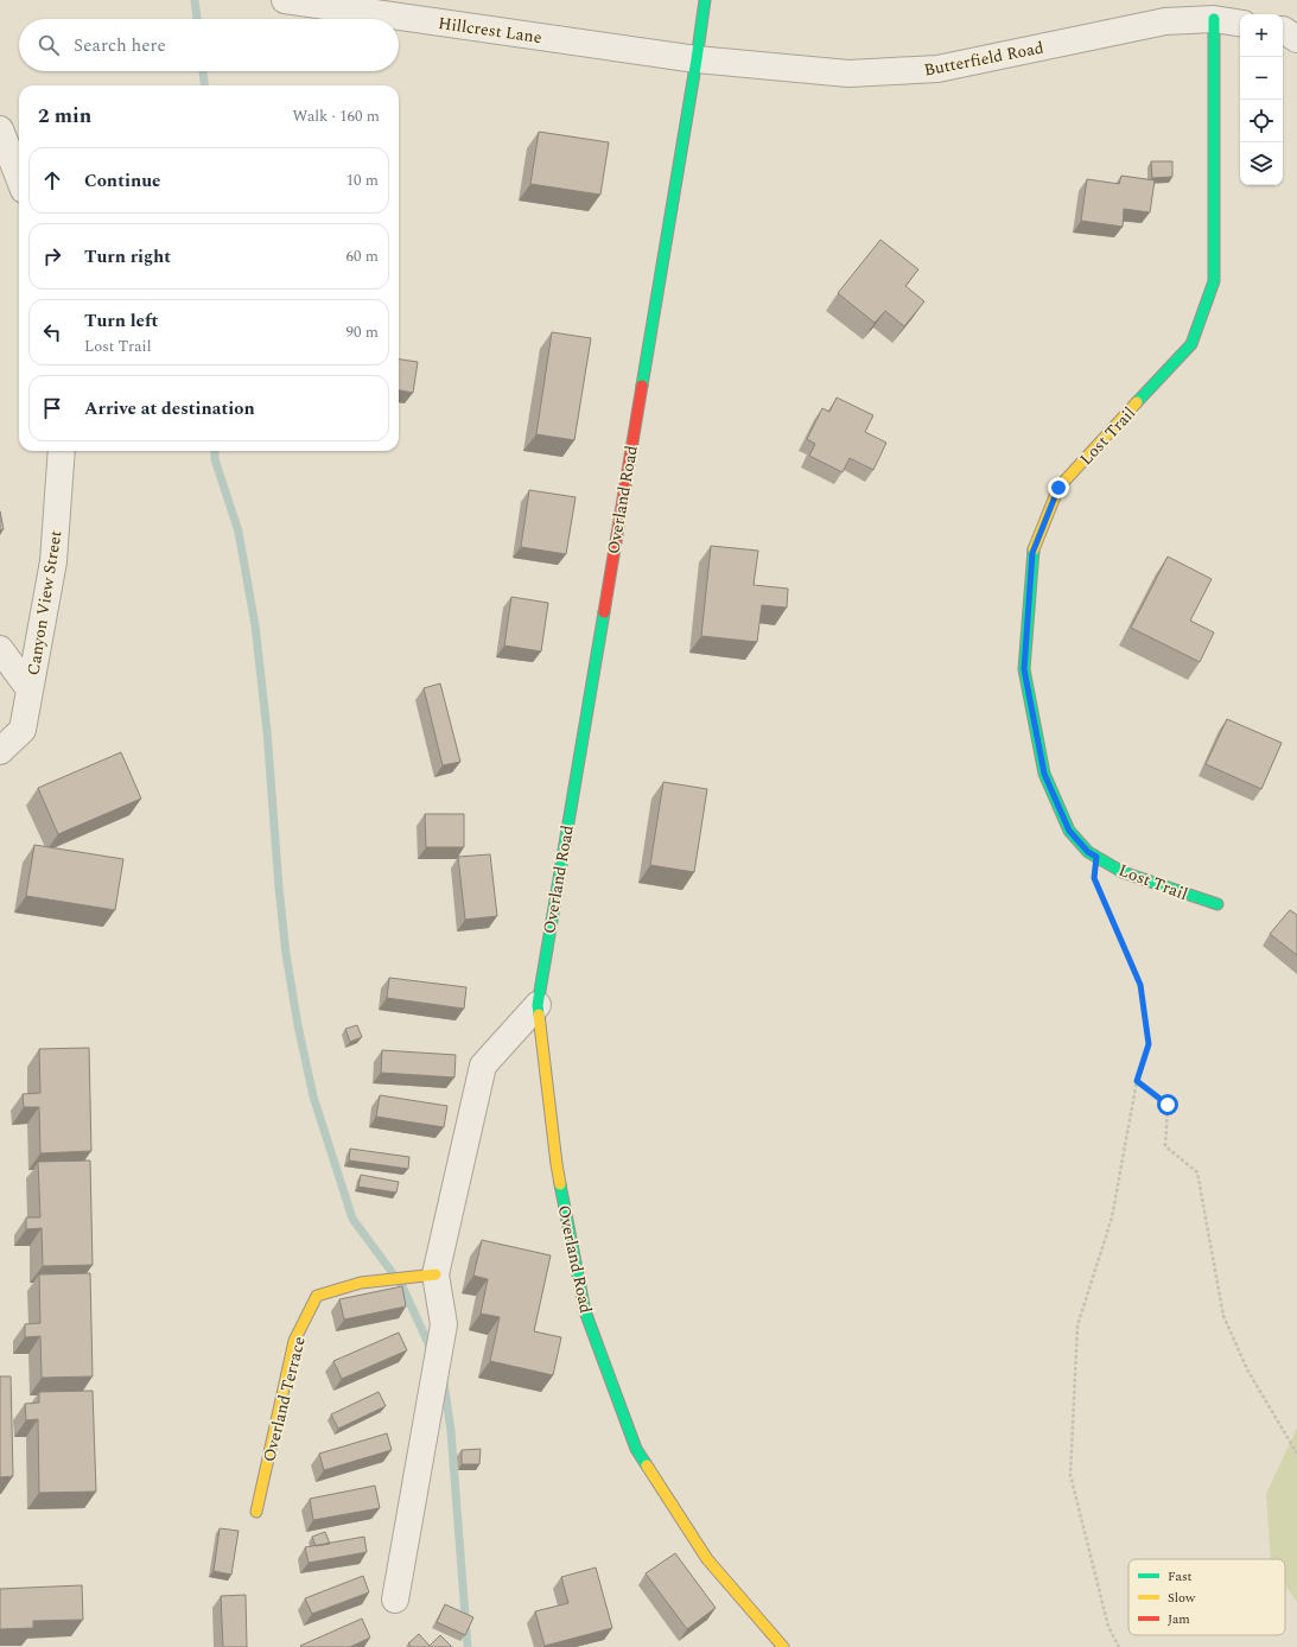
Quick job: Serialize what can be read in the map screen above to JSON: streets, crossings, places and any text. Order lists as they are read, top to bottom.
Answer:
{
  "streets": {
    "street": [
      "Hillcrest Lane",
      "Butterfield Road",
      "Lost Trail",
      "Overland Road",
      "Canyon View Street",
      "Overland Terrace"
    ]
  },
  "crossings": [
    ["Hillcrest Lane", "Butterfield Road"],
    ["Hillcrest Lane", "Overland Road"],
    ["Butterfield Road", "Lost Trail"],
    ["Butterfield Road", "Overland Road"]
  ],
  "legend": ["Fast", "Slow", "Jam"],
  "page": {
    "map_buttons": ["+", "−"],
    "search": "Search here",
    "heading": ["2 min", "Walk · 160 m"],
    "list": [
      ["Continue", "10 m"],
      ["Turn right", "60 m"],
      ["Turn left", "Lost Trail", "90 m"],
      "Arrive at destination"
    ]
  }
}
